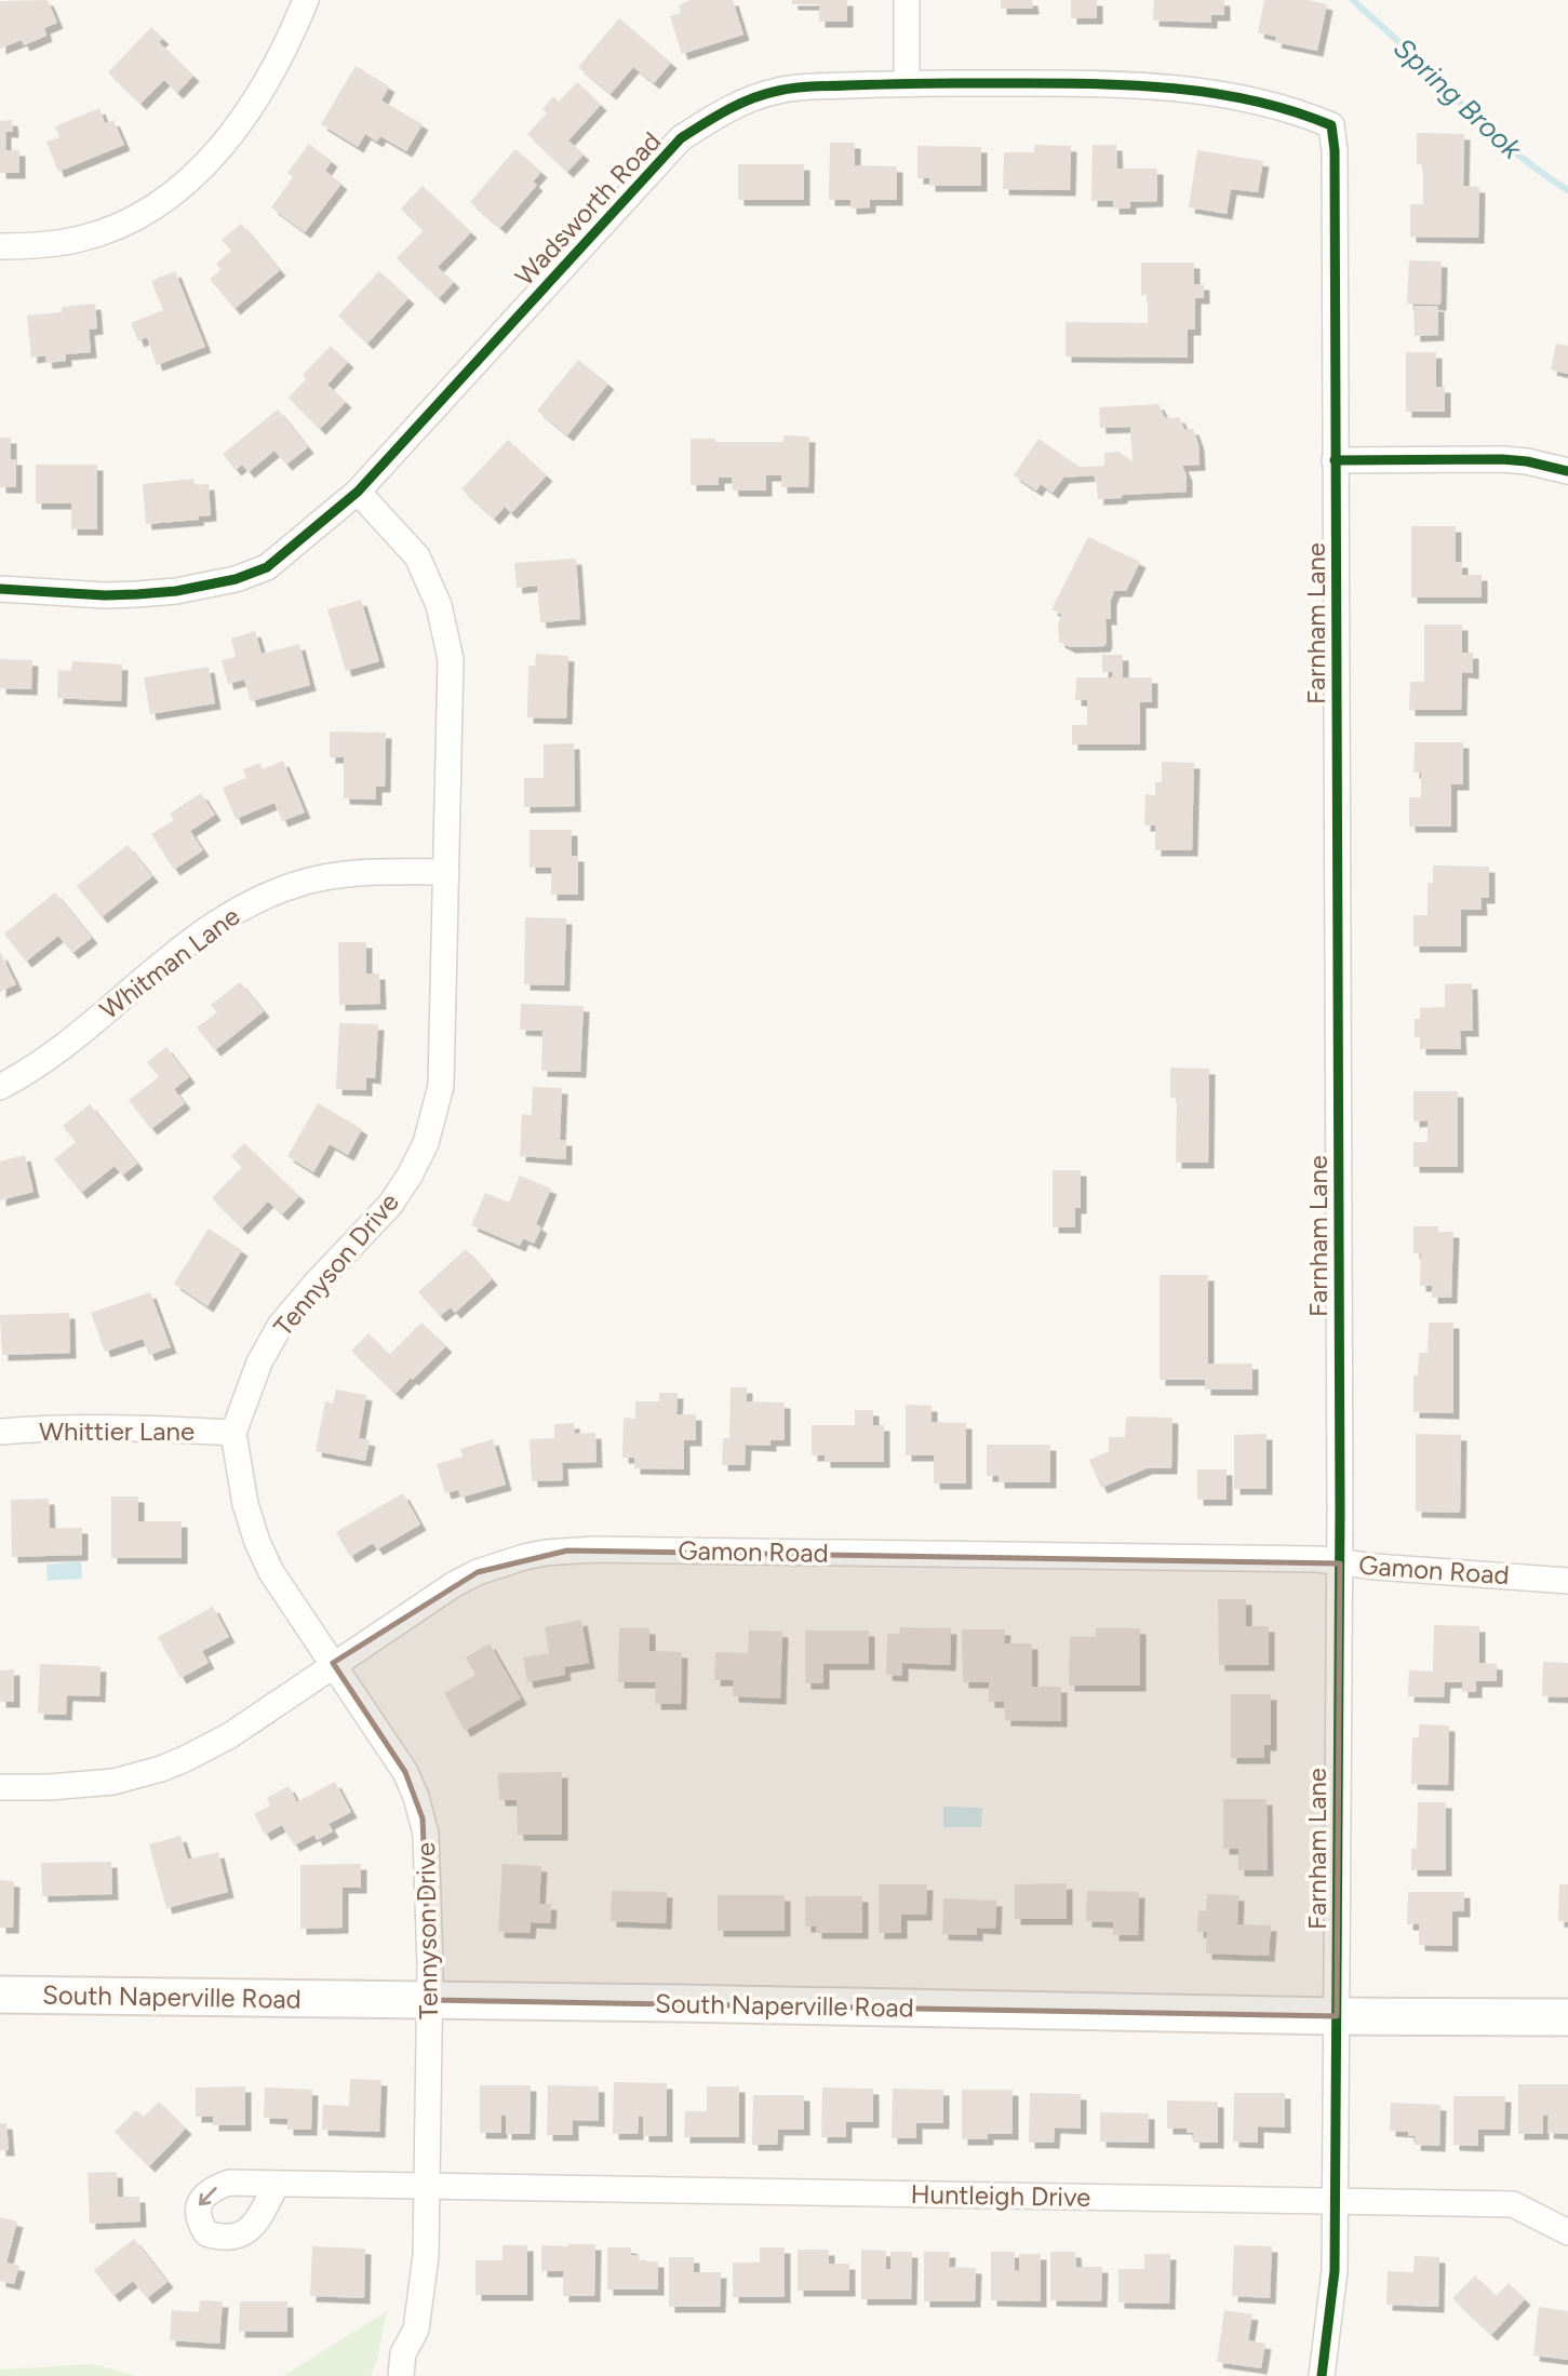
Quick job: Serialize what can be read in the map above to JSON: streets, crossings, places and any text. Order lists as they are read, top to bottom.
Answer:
{
  "streets": {
    "main road": ["South Naperville Road"],
    "street": [
      "Wadsworth Road",
      "Farnham Lane",
      "Whitman Lane",
      "Tennyson Drive",
      "Whittier Lane",
      "Gamon Road",
      "Huntleigh Drive"
    ]
  },
  "crossings": [
    ["Wadsworth Road", "Farnham Lane"],
    ["Wadsworth Road", "Tennyson Drive"],
    ["Farnham Lane", "Gamon Road"],
    ["Farnham Lane", "South Naperville Road"],
    ["Farnham Lane", "Huntleigh Drive"],
    ["Whitman Lane", "Tennyson Drive"],
    ["Tennyson Drive", "Whittier Lane"],
    ["Tennyson Drive", "Gamon Road"],
    ["Tennyson Drive", "South Naperville Road"],
    ["Tennyson Drive", "Huntleigh Drive"]
  ],
  "water": ["Spring Brook"]
}
